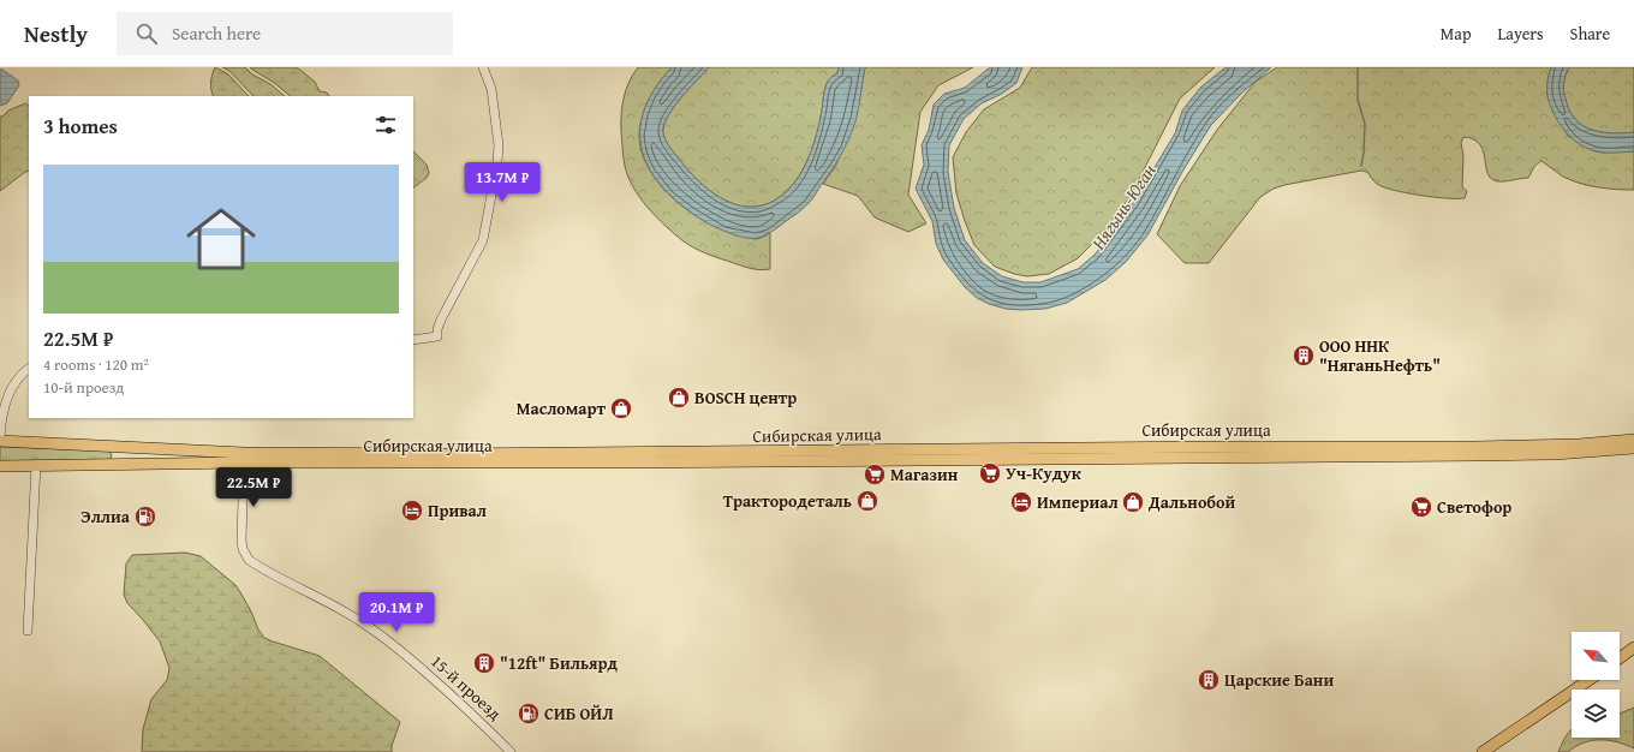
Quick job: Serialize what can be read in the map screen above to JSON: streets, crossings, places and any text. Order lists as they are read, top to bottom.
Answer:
{
  "streets": {
    "main road": ["Сибирская улица"],
    "street": ["15-й проезд"]
  },
  "crossings": [
    ["Сибирская улица", "15-й проезд"]
  ],
  "water": ["Нягынь-Юган"],
  "places": {
    "building": ["ООО ННК \"НяганьНефть\"", "\"12ft\" Бильярд", "Царские Бани"],
    "shop": [
      "BOSCH центр",
      "Масломарт",
      "Трактородеталь",
      "Дальнобой"
    ],
    "supermarket": ["Уч-Кудук", "Магазин", "Светофор"],
    "hotel": ["Империал", "Привал"],
    "fuel station": ["Эллиа", "СИБ ОЙЛ"]
  },
  "north": "top left",
  "page": {
    "header": "Nestly",
    "search": "Search here",
    "nav": ["Map", "Layers", "Share"],
    "heading": "3 homes",
    "list": [
      {
        "name": "22.5M ₽",
        "note": "4 rooms · 120 m² · 10-й проезд"
      }
    ],
    "price": ["13.7M ₽", "22.5M ₽", "20.1M ₽"]
  }
}
